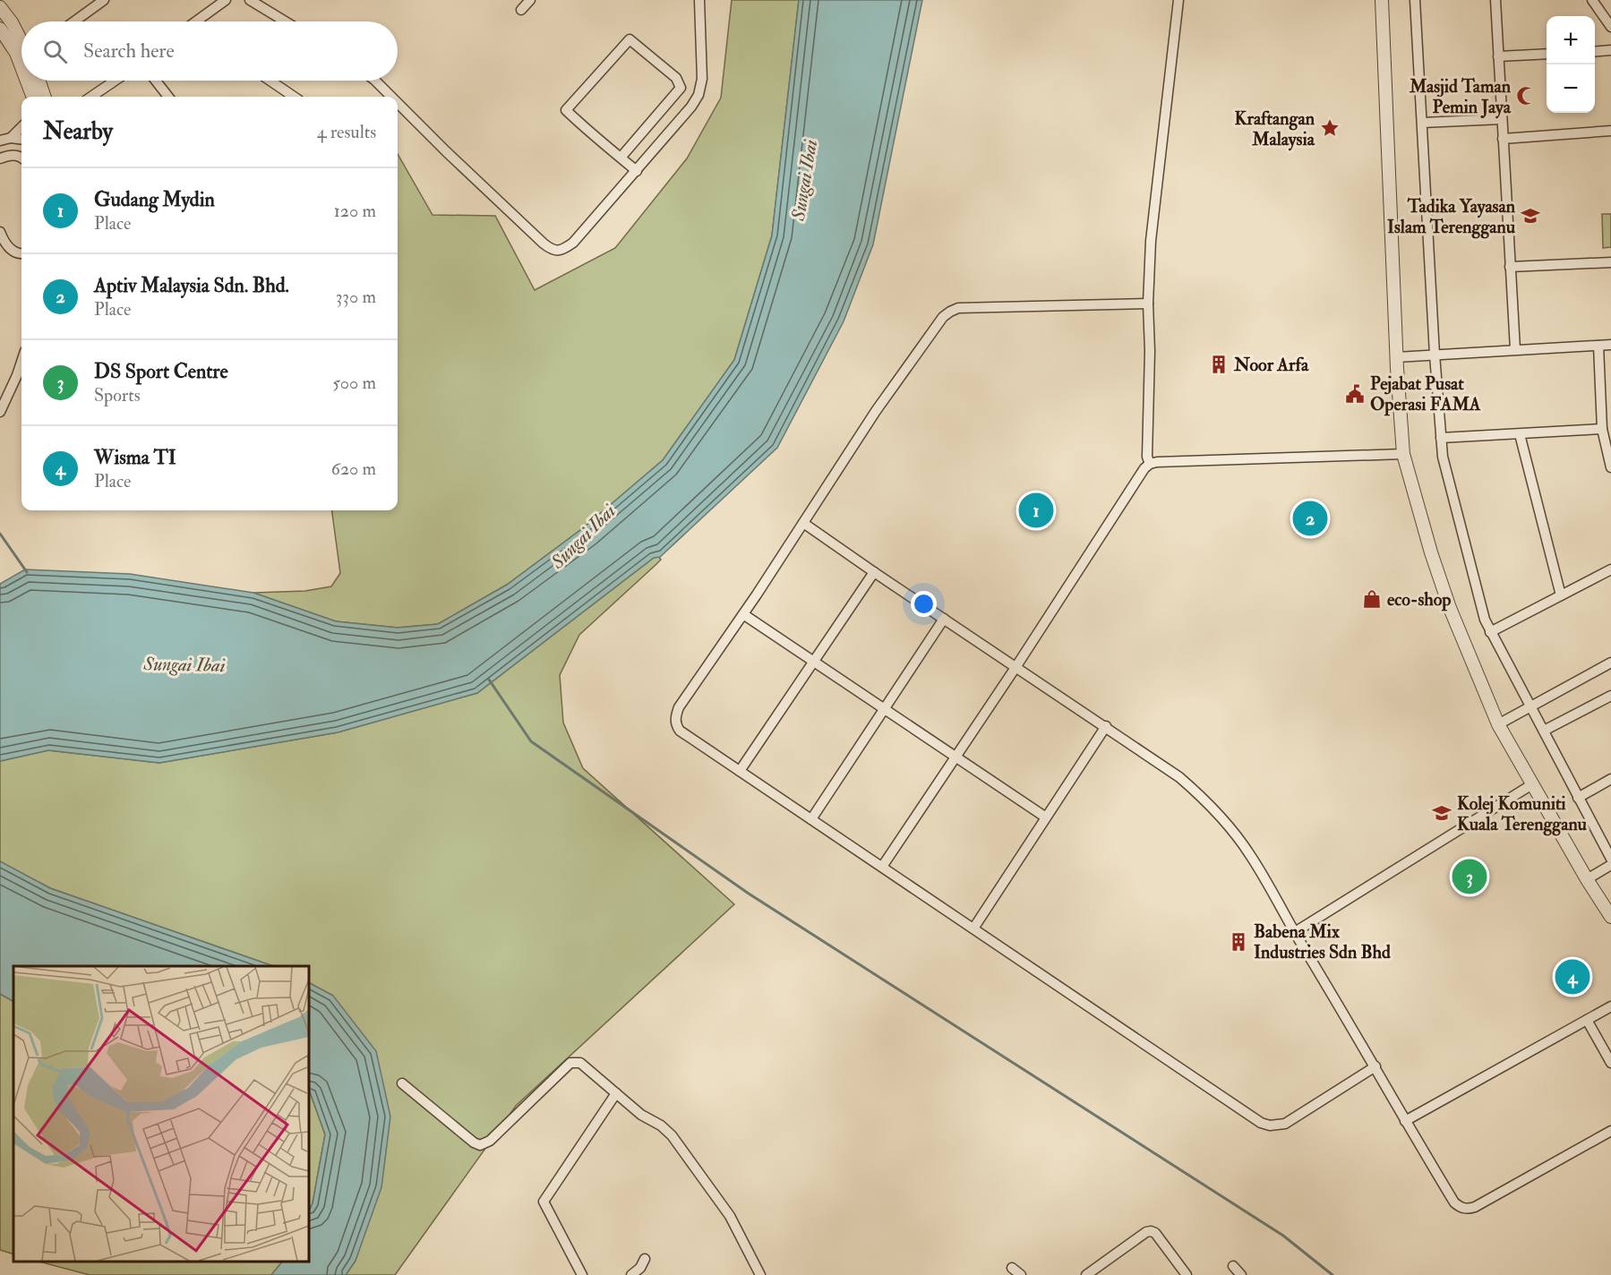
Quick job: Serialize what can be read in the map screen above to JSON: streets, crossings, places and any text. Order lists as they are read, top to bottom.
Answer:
{
  "water": ["Sungai Ibai"],
  "places": {
    "mosque": ["Masjid Taman Pemin Jaya"],
    "place": ["Kraftangan Malaysia"],
    "school or university": ["Tadika Yayasan Islam Terengganu", "Kolej Komuniti Kuala Terengganu"],
    "building": ["Noor Arfa", "Babena Mix Industries Sdn Bhd"],
    "public building": ["Pejabat Pusat Operasi FAMA"],
    "shop": ["eco-shop"]
  },
  "page": {
    "map_buttons": ["+", "−"],
    "search": "Search here",
    "heading": ["Nearby", "4 results"],
    "list": [
      {
        "mark": "1",
        "name": "Gudang Mydin",
        "note": "Place",
        "value": "120 m"
      },
      {
        "mark": "2",
        "name": "Aptiv Malaysia Sdn. Bhd.",
        "note": "Place",
        "value": "330 m"
      },
      {
        "mark": "3",
        "name": "DS Sport Centre",
        "note": "Sports",
        "value": "500 m"
      },
      {
        "mark": "4",
        "name": "Wisma TI",
        "note": "Place",
        "value": "620 m"
      }
    ],
    "pins": [
      "1",
      "2",
      "3",
      "4"
    ]
  }
}
